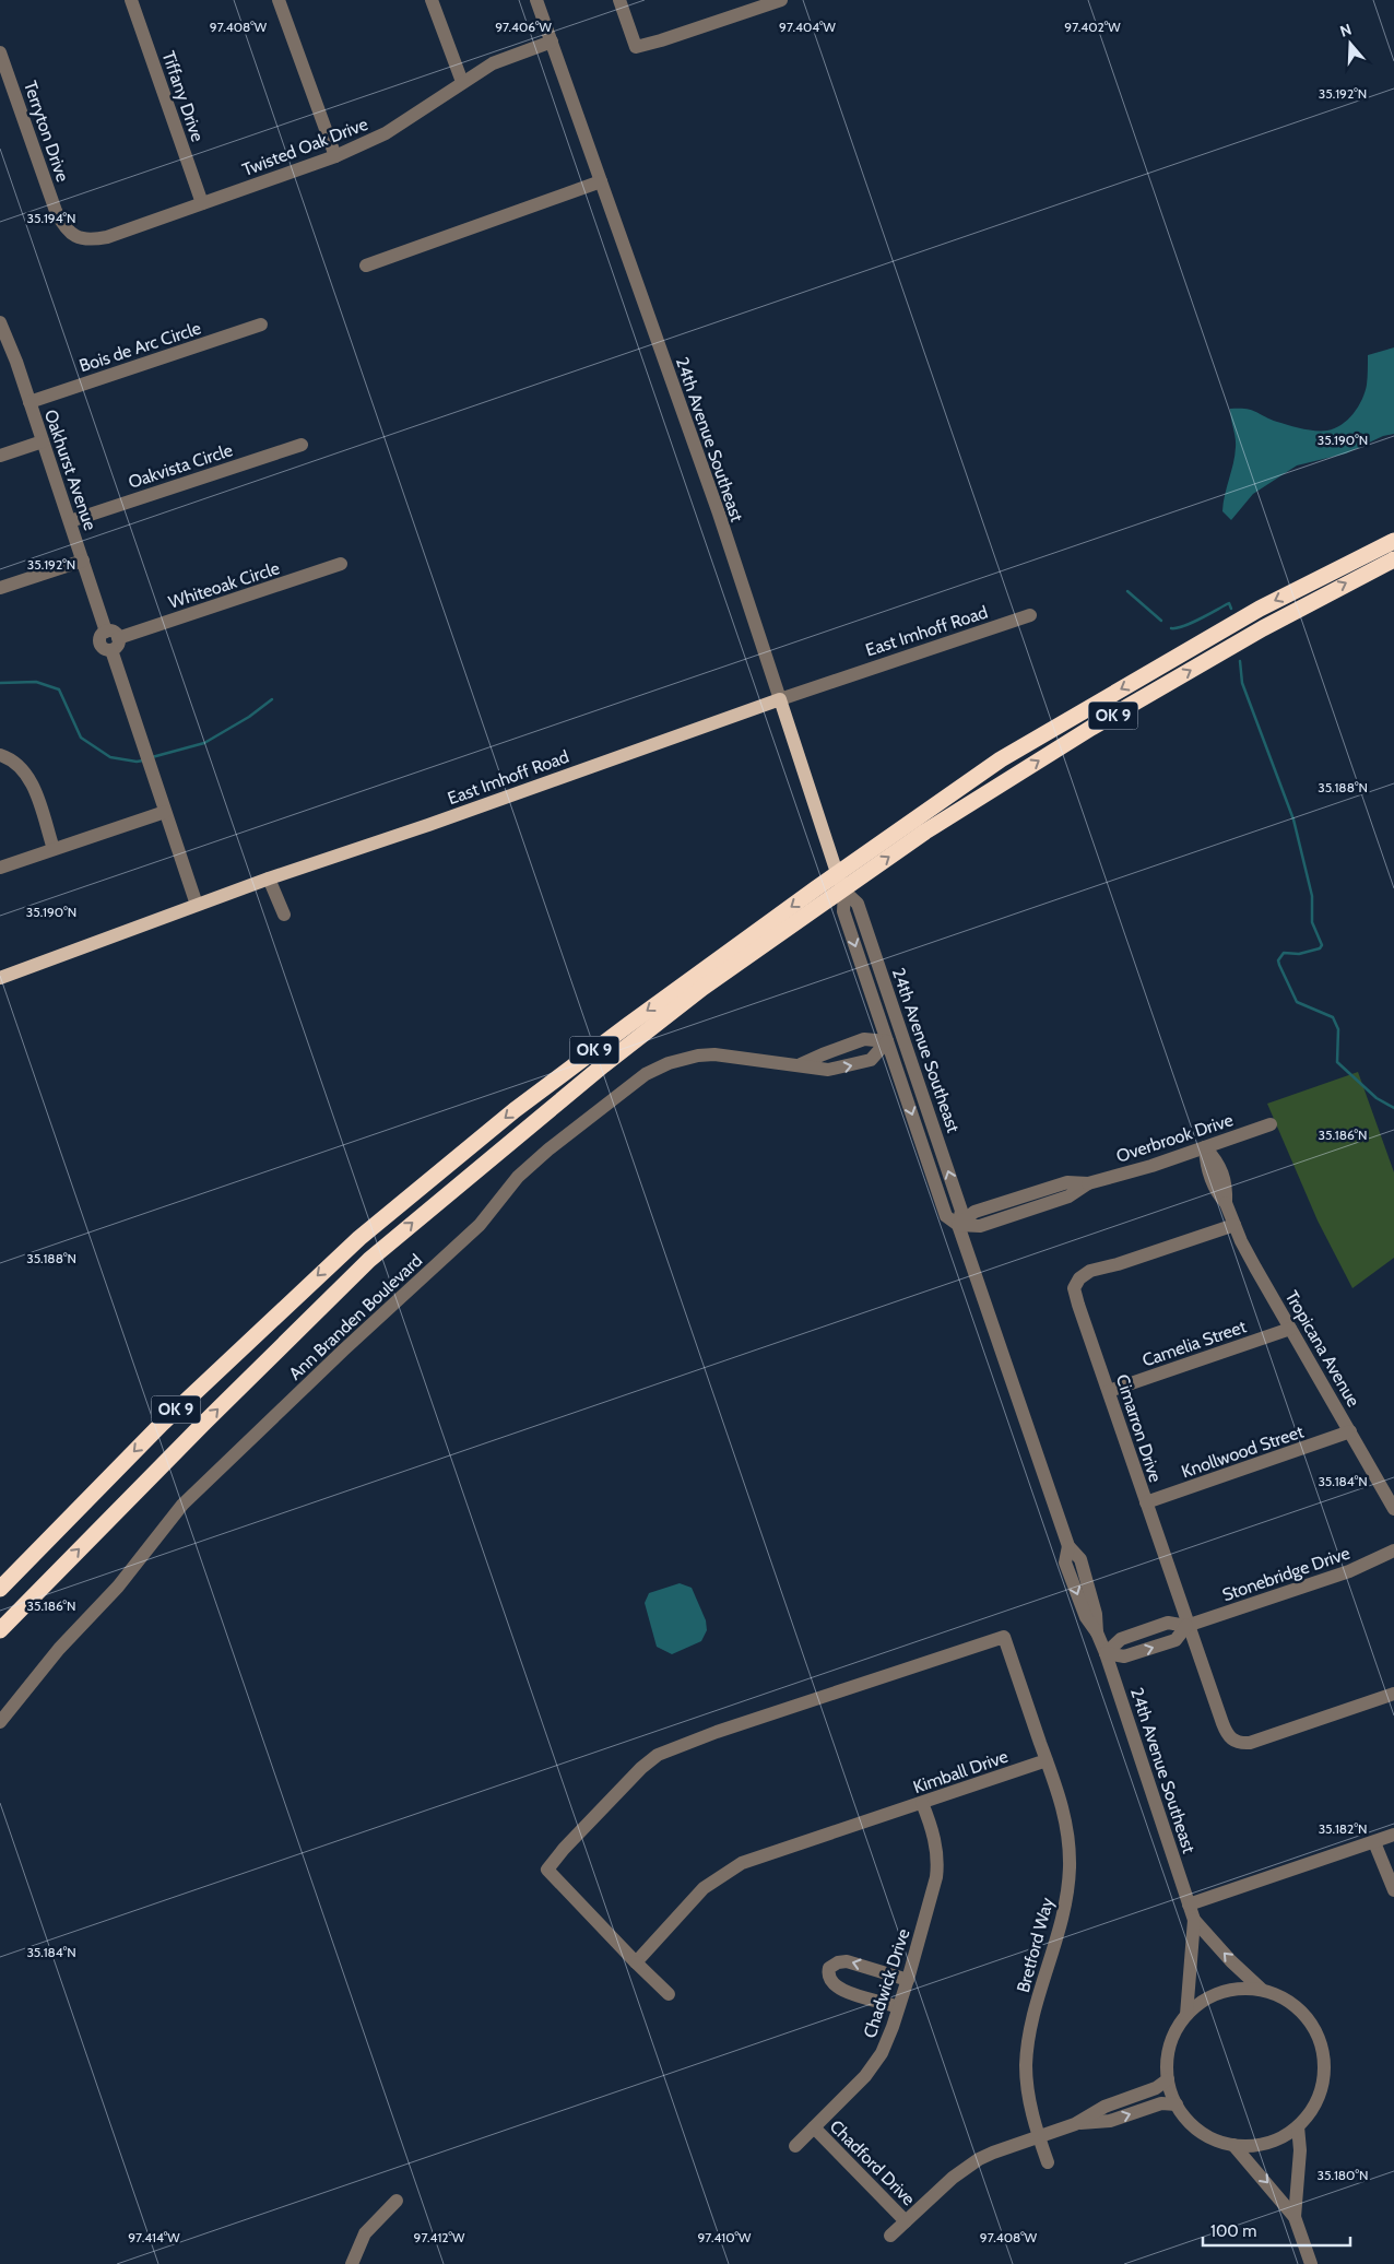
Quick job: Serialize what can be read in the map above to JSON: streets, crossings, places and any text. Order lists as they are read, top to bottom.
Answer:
{
  "streets": {
    "highway": ["OK 9"],
    "main road": ["24th Avenue Southeast", "East Imhoff Road"],
    "street": [
      "Tiffany Drive",
      "Terryton Drive",
      "Twisted Oak Drive",
      "Bois de Arc Circle",
      "Oakvista Circle",
      "Oakhurst Avenue",
      "Whiteoak Circle",
      "Overbrook Drive",
      "Ann Branden Boulevard",
      "Camelia Street",
      "Tropicana Avenue",
      "Cimarron Drive",
      "Knollwood Street",
      "Stonebridge Drive",
      "Kimball Drive",
      "Bretford Way",
      "Chadwick Drive",
      "Chadford Drive"
    ]
  },
  "crossings": [
    ["Tiffany Drive", "Twisted Oak Drive"],
    ["Terryton Drive", "Twisted Oak Drive"],
    ["Twisted Oak Drive", "24th Avenue Southeast"],
    ["Bois de Arc Circle", "Oakhurst Avenue"],
    ["24th Avenue Southeast", "East Imhoff Road"],
    ["24th Avenue Southeast", "OK 9"],
    ["24th Avenue Southeast", "Overbrook Drive"],
    ["24th Avenue Southeast", "Ann Branden Boulevard"],
    ["24th Avenue Southeast", "Stonebridge Drive"],
    ["Oakvista Circle", "Oakhurst Avenue"],
    ["Oakhurst Avenue", "Whiteoak Circle"],
    ["Overbrook Drive", "Tropicana Avenue"],
    ["Camelia Street", "Tropicana Avenue"],
    ["Camelia Street", "Cimarron Drive"],
    ["Tropicana Avenue", "Cimarron Drive"],
    ["Tropicana Avenue", "Knollwood Street"],
    ["Cimarron Drive", "Knollwood Street"],
    ["Cimarron Drive", "Stonebridge Drive"],
    ["Kimball Drive", "Bretford Way"],
    ["Kimball Drive", "Chadwick Drive"],
    ["Chadwick Drive", "Chadford Drive"]
  ],
  "scale_bar": "100 m",
  "north": "top",
  "coordinates": [
    "97.408°W",
    "97.406°W",
    "97.404°W",
    "97.402°W",
    "35.192°N",
    "35.194°N",
    "35.190°N",
    "35.188°N",
    "35.186°N",
    "35.184°N",
    "35.182°N",
    "35.180°N",
    "97.414°W",
    "97.412°W",
    "97.410°W"
  ]
}
